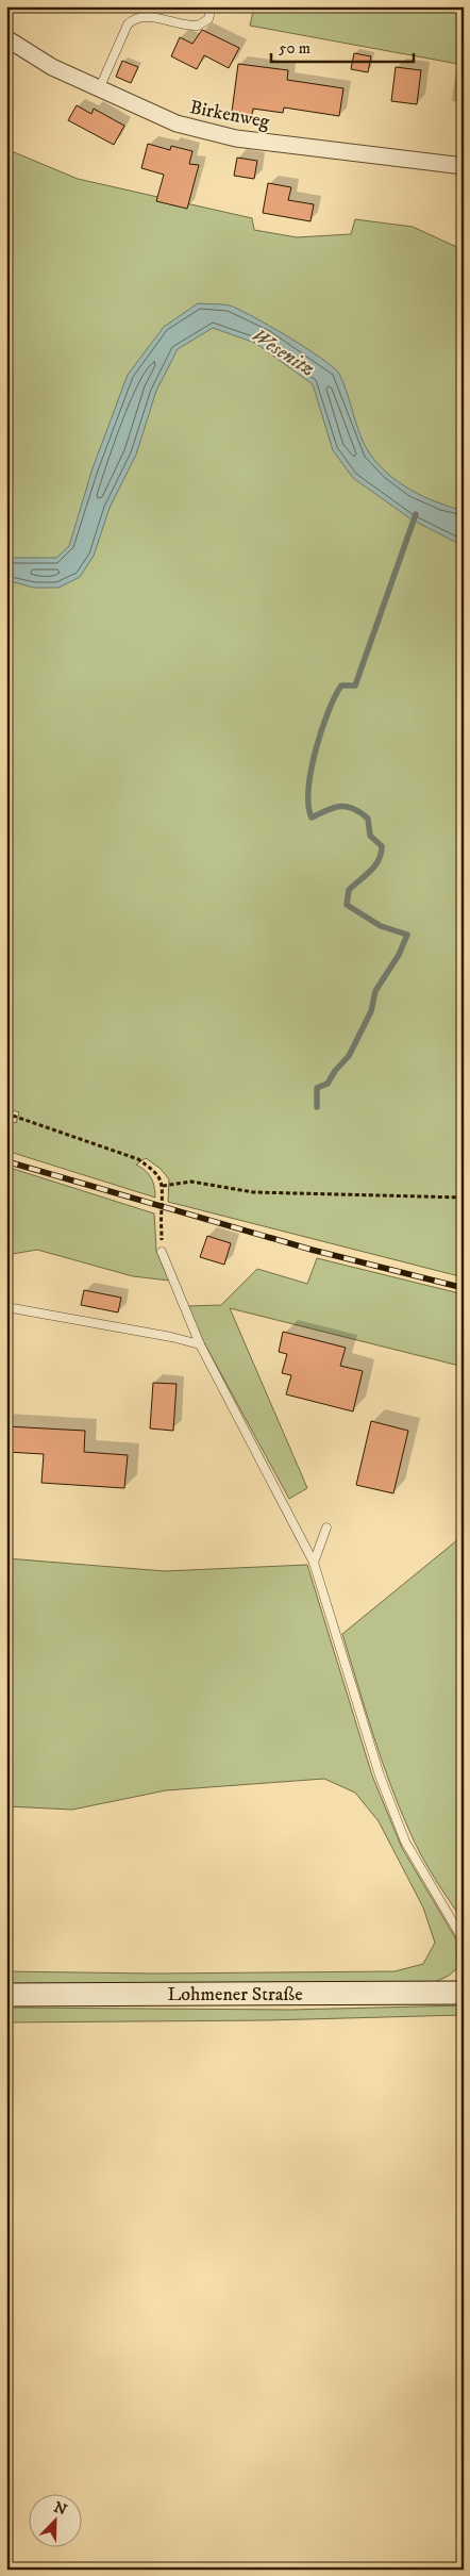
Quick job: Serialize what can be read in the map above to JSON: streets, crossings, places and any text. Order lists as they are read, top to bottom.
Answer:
{
  "streets": {
    "main road": ["Lohmener Straße"],
    "street": ["Birkenweg"]
  },
  "water": ["Wesenitz"],
  "scale_bar": "50 m",
  "north": "top right"
}
